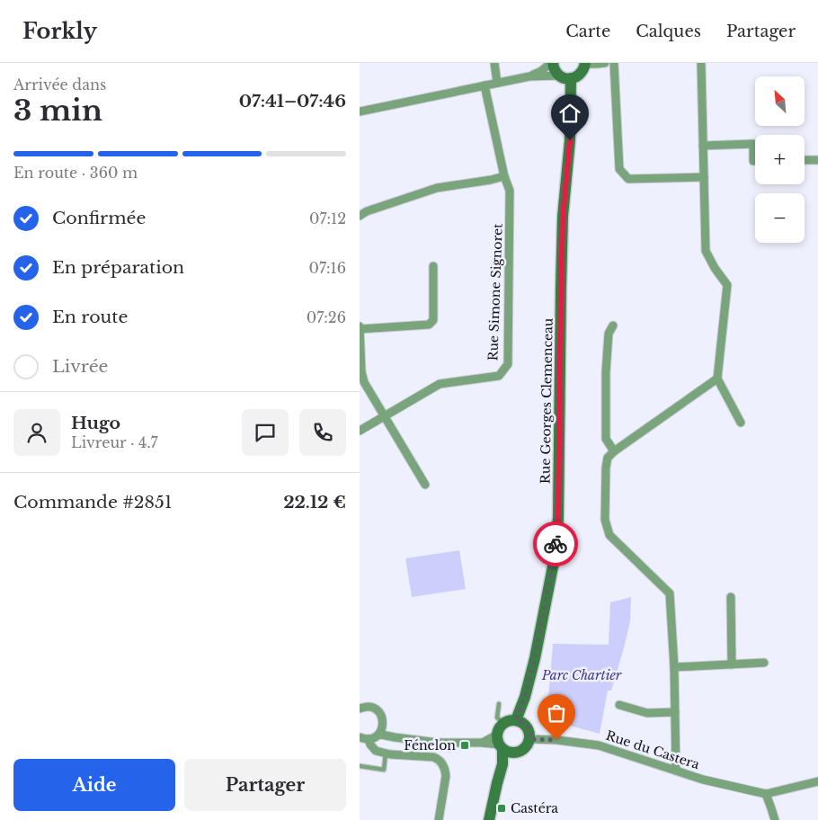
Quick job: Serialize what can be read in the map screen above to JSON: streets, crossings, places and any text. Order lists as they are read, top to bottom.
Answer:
{
  "streets": {
    "street": ["Rue Simone Signoret", "Rue Georges Clemenceau", "Rue du Castera"]
  },
  "crossings": [
    ["Rue Georges Clemenceau", "Rue du Castera"]
  ],
  "parks": ["Parc Chartier"],
  "places": {
    "transit": ["Fénelon", "Castéra"]
  },
  "north": "top left",
  "page": {
    "header": "Forkly",
    "nav": ["Carte", "Calques", "Partager"],
    "heading": ["3 min", "Arrivée dans", "07:41–07:46"],
    "panel": [
      "Hugo",
      "Livreur · 4.7",
      "Commande #2851",
      "22.12 €"
    ],
    "map_buttons": ["+", "−"],
    "bar": "En route · 360 m",
    "list": [
      ["Confirmée", "07:12"],
      ["En préparation", "07:16"],
      ["En route", "07:26"],
      "Livrée"
    ],
    "buttons": ["Aide", "Partager"]
  }
}
